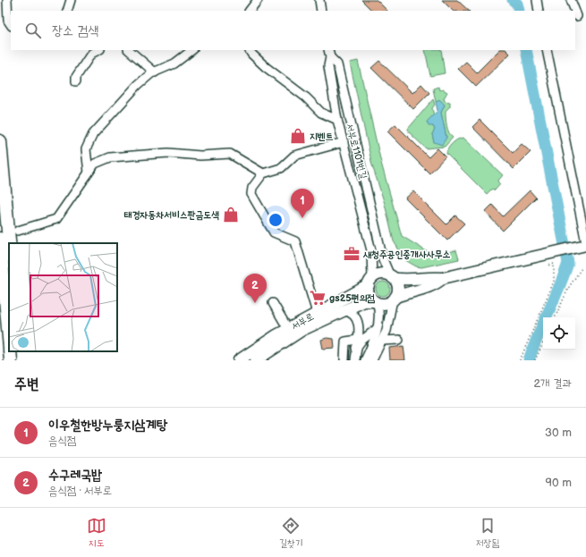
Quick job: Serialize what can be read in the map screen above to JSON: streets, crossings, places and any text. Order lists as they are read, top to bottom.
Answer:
{
  "streets": {
    "main road": ["서부로"],
    "street": ["서부로1101번길"]
  },
  "crossings": [
    ["서부로1101번길", "서부로"]
  ],
  "places": {
    "shop": ["지벤트", "태경자동차서비스판금도색"],
    "office": ["새청주공인중개사사무소"],
    "supermarket": ["gs25편의점"]
  },
  "page": {
    "search": "장소 검색",
    "pins": ["1", "2"],
    "heading": ["주변", "2개 결과"],
    "list": [
      {
        "mark": "1",
        "name": "이우철한방누룽지삼계탕",
        "note": "음식점",
        "value": "30 m"
      },
      {
        "mark": "2",
        "name": "수구레국밥",
        "note": "음식점 · 서부로",
        "value": "90 m"
      }
    ],
    "nav": ["지도", "길찾기", "저장됨"]
  }
}
